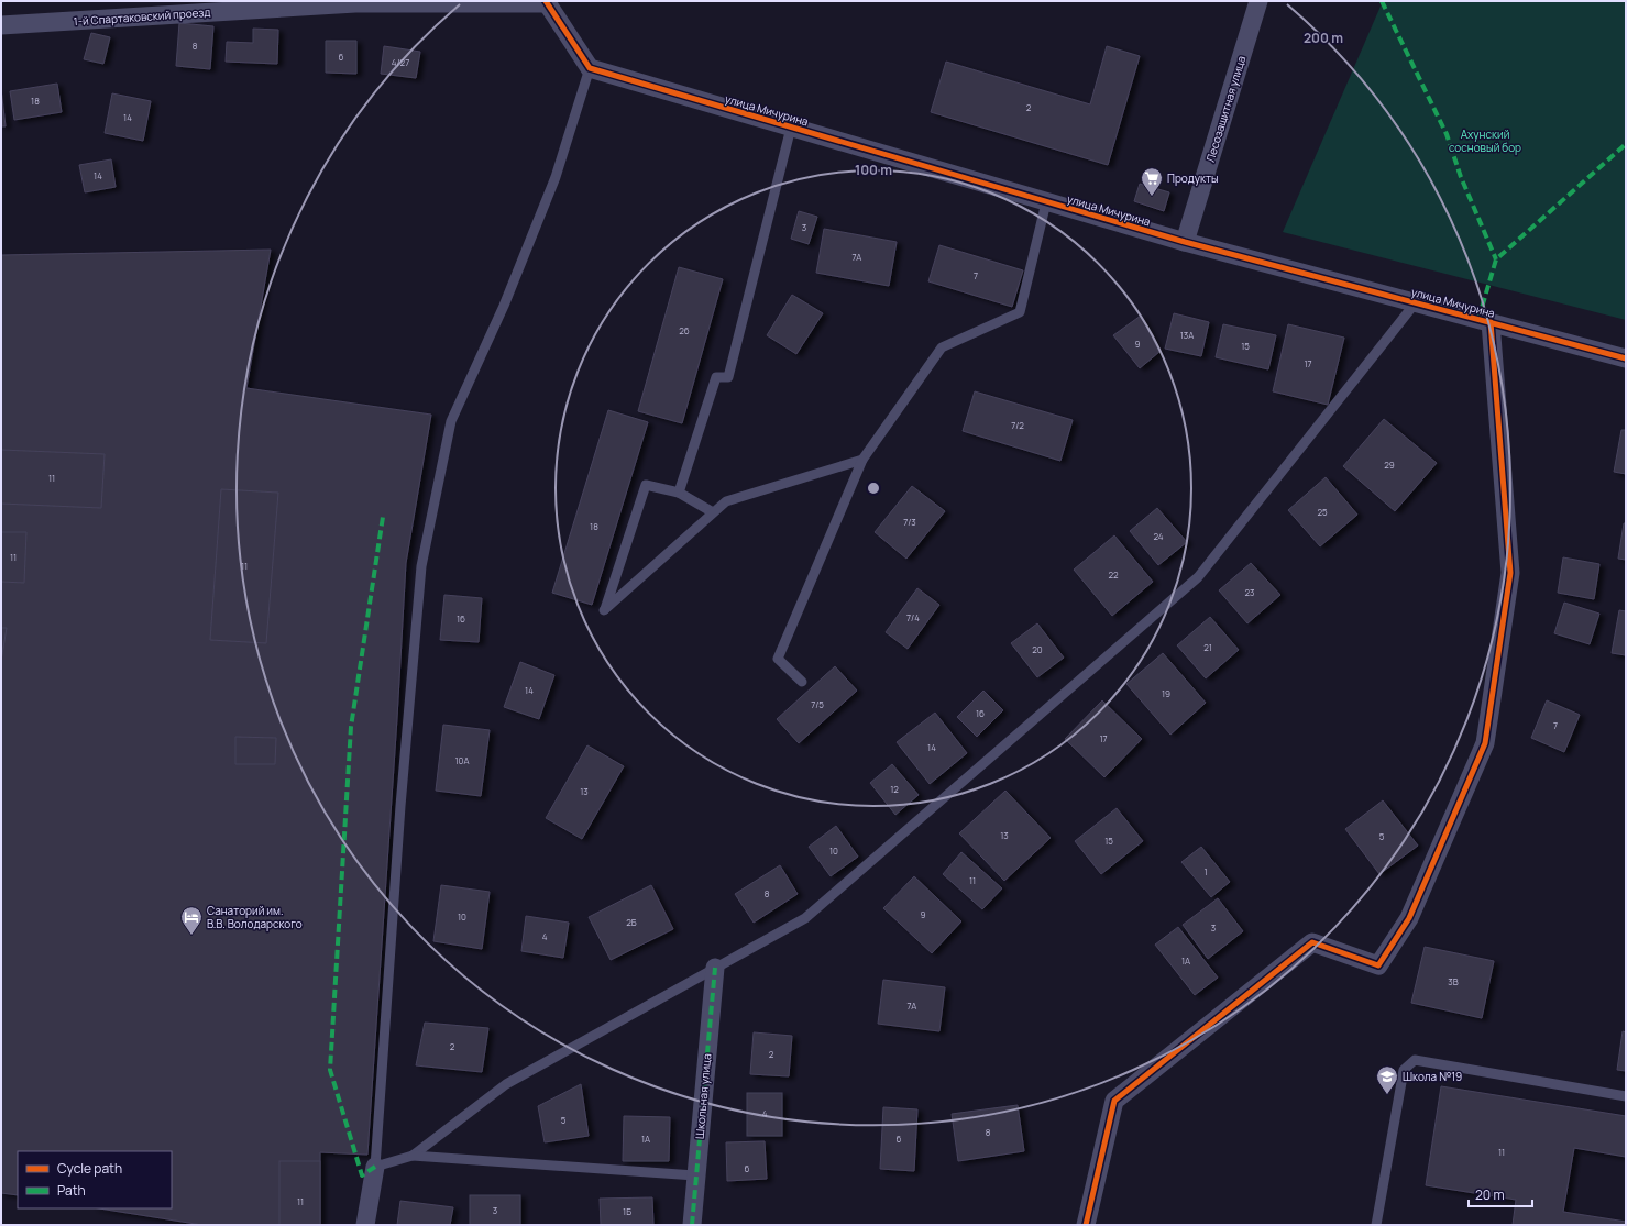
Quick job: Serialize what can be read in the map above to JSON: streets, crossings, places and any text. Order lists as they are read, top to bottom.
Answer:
{
  "streets": {
    "street": [
      "1-й Спартаковский проезд",
      "Лесозащитная улица",
      "улица Мичурина",
      "Школьная улица"
    ]
  },
  "crossings": [
    ["Лесозащитная улица", "улица Мичурина"]
  ],
  "parks": ["Ахунский сосновый бор"],
  "places": {
    "supermarket": ["Продукты"],
    "hotel": ["Санаторий им. В.В. Володарского"],
    "school or university": ["Школа №19"]
  },
  "house_numbers": [
    "8",
    "6",
    "4/27",
    "18",
    "2",
    "14",
    "14",
    "3",
    "7А",
    "7",
    "26",
    "13А",
    "9",
    "15",
    "17",
    "7/2",
    "29",
    "11",
    "25",
    "7/3",
    "18",
    "24",
    "11",
    "11",
    "22",
    "23",
    "7/4",
    "16",
    "21",
    "20",
    "14",
    "19",
    "7/5",
    "16",
    "7",
    "17",
    "14",
    "10А",
    "12",
    "13",
    "13",
    "5",
    "15",
    "10",
    "1",
    "11",
    "8",
    "9",
    "10",
    "2Б",
    "3",
    "4",
    "1А",
    "3В",
    "7А",
    "2",
    "2",
    "4",
    "5",
    "8",
    "1А",
    "6",
    "11",
    "6",
    "11",
    "3",
    "1Б"
  ],
  "legend": ["Cycle path", "Path"],
  "scale_bar": "20 m",
  "rings": ["200 m", "100 m"]
}
